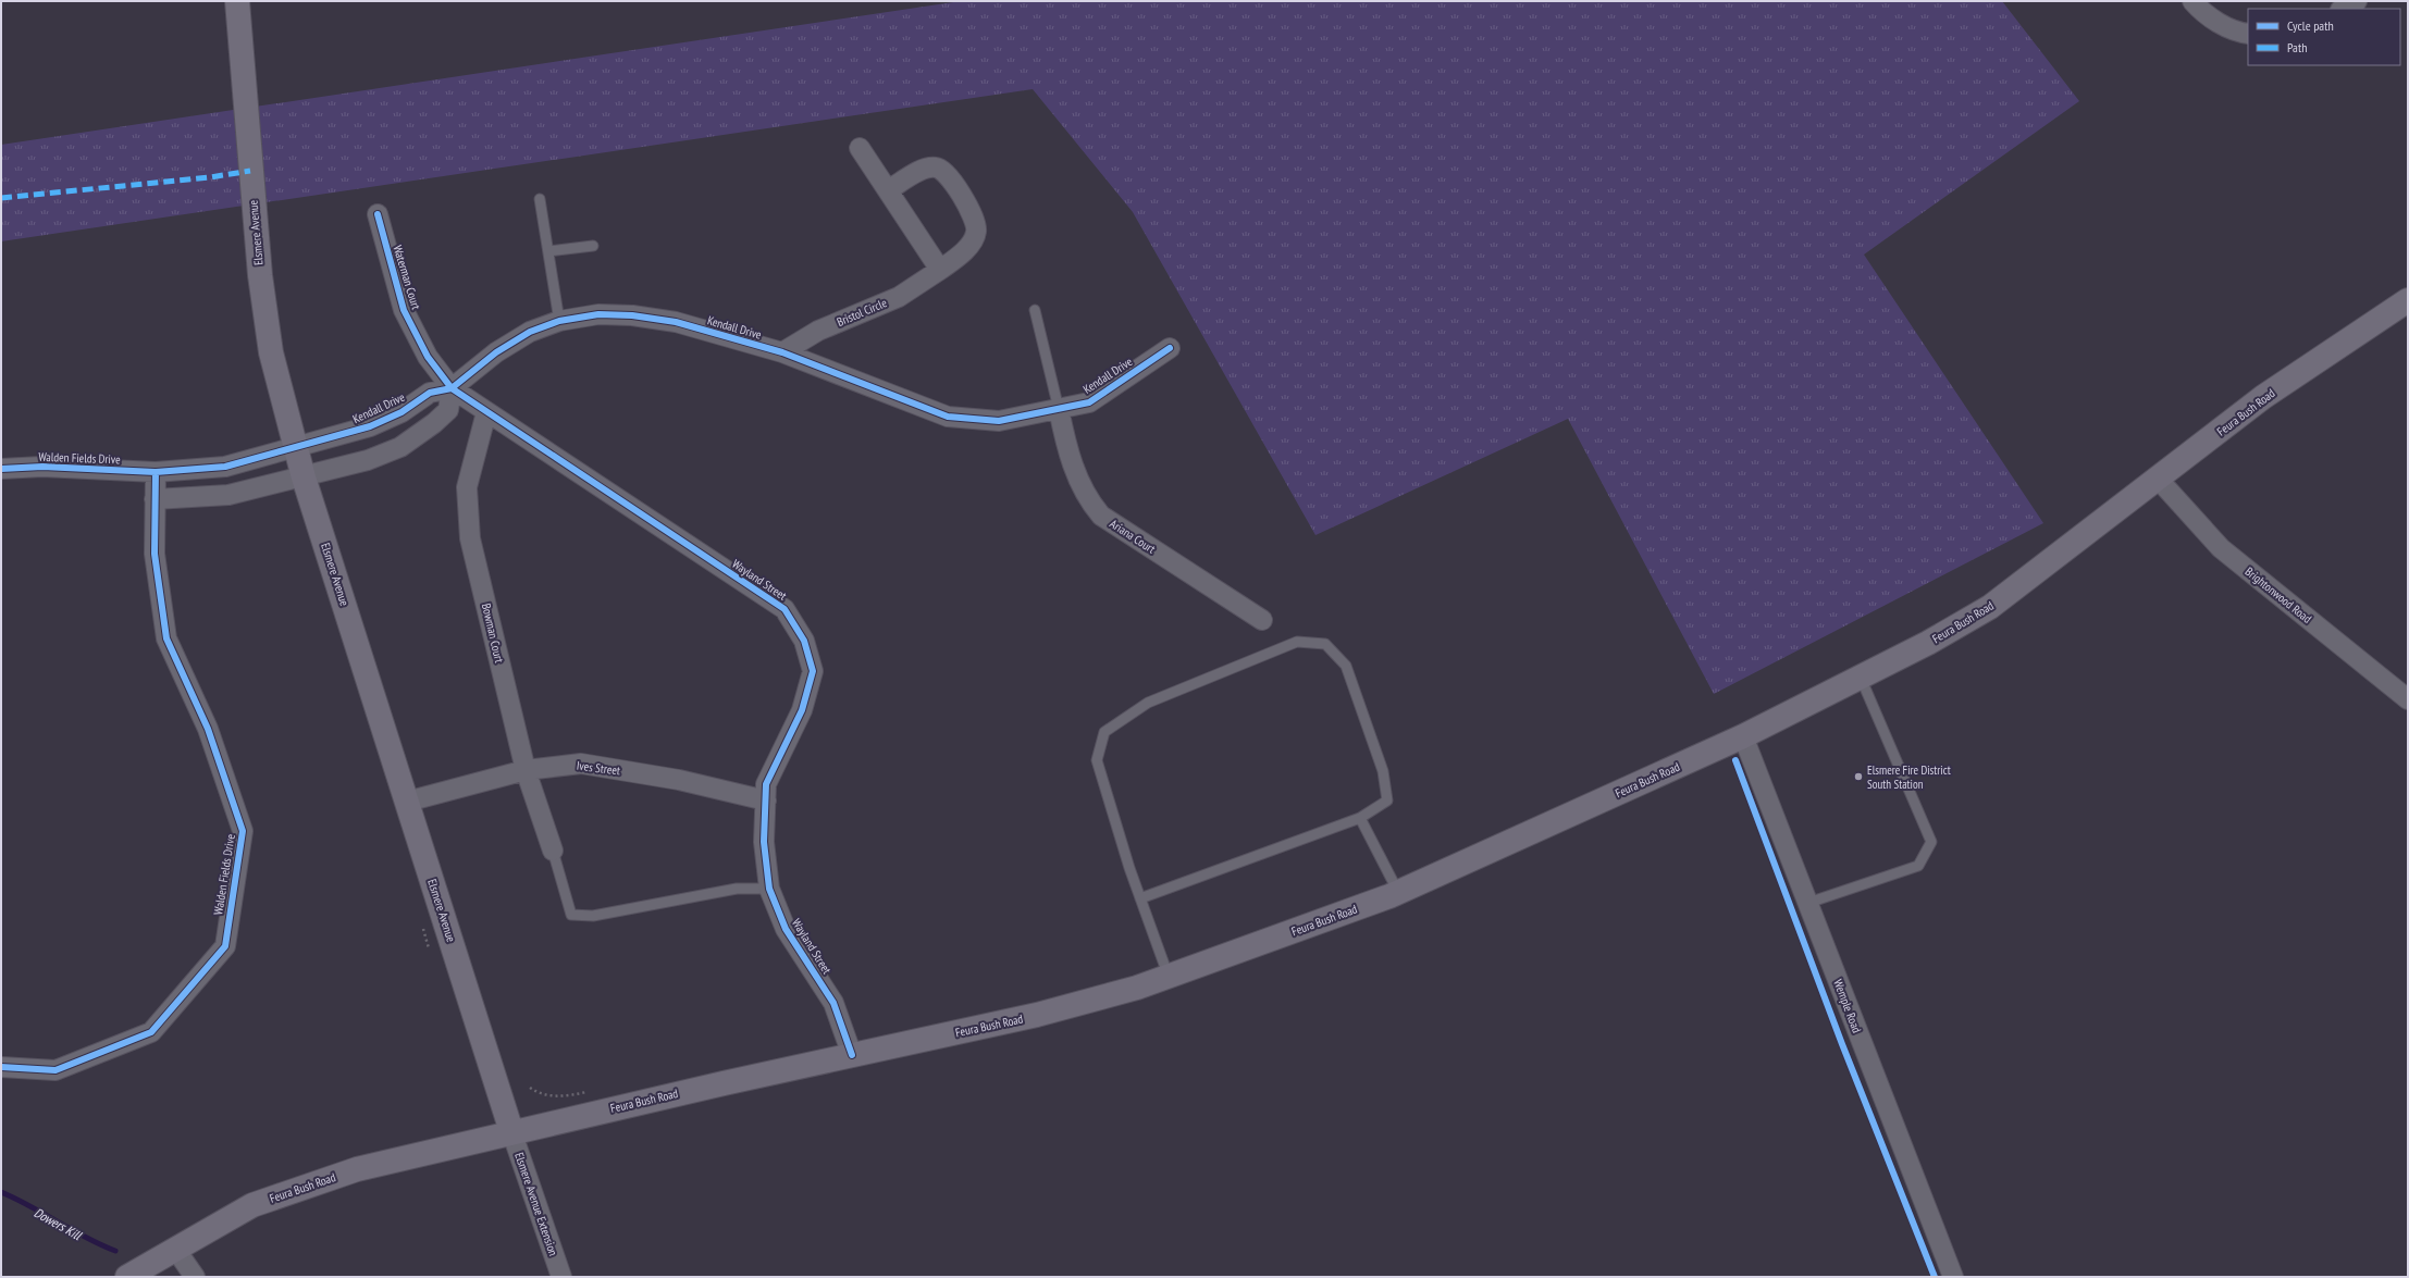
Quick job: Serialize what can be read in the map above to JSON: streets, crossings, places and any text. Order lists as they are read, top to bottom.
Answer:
{
  "streets": {
    "main road": ["Elsmere Avenue", "Feura Bush Road"],
    "street": [
      "Waterman Court",
      "Bristol Circle",
      "Kendall Drive",
      "Walden Fields Drive",
      "Ariana Court",
      "Wayland Street",
      "Brightonwood Road",
      "Bowman Court",
      "Ives Street",
      "Wemple Road",
      "Elsmere Avenue Extension"
    ]
  },
  "crossings": [
    ["Elsmere Avenue", "Kendall Drive"],
    ["Elsmere Avenue", "Feura Bush Road"],
    ["Elsmere Avenue", "Walden Fields Drive"],
    ["Elsmere Avenue", "Ives Street"],
    ["Elsmere Avenue", "Elsmere Avenue Extension"],
    ["Waterman Court", "Kendall Drive"],
    ["Waterman Court", "Wayland Street"],
    ["Bristol Circle", "Kendall Drive"],
    ["Kendall Drive", "Walden Fields Drive"],
    ["Kendall Drive", "Ariana Court"],
    ["Kendall Drive", "Wayland Street"],
    ["Feura Bush Road", "Wayland Street"],
    ["Feura Bush Road", "Brightonwood Road"],
    ["Feura Bush Road", "Wemple Road"],
    ["Feura Bush Road", "Elsmere Avenue Extension"],
    ["Wayland Street", "Bowman Court"],
    ["Wayland Street", "Ives Street"],
    ["Bowman Court", "Ives Street"]
  ],
  "water": ["Dowers Kill"],
  "places": ["Elsmere Fire District South Station"],
  "legend": ["Cycle path", "Path"]
}
